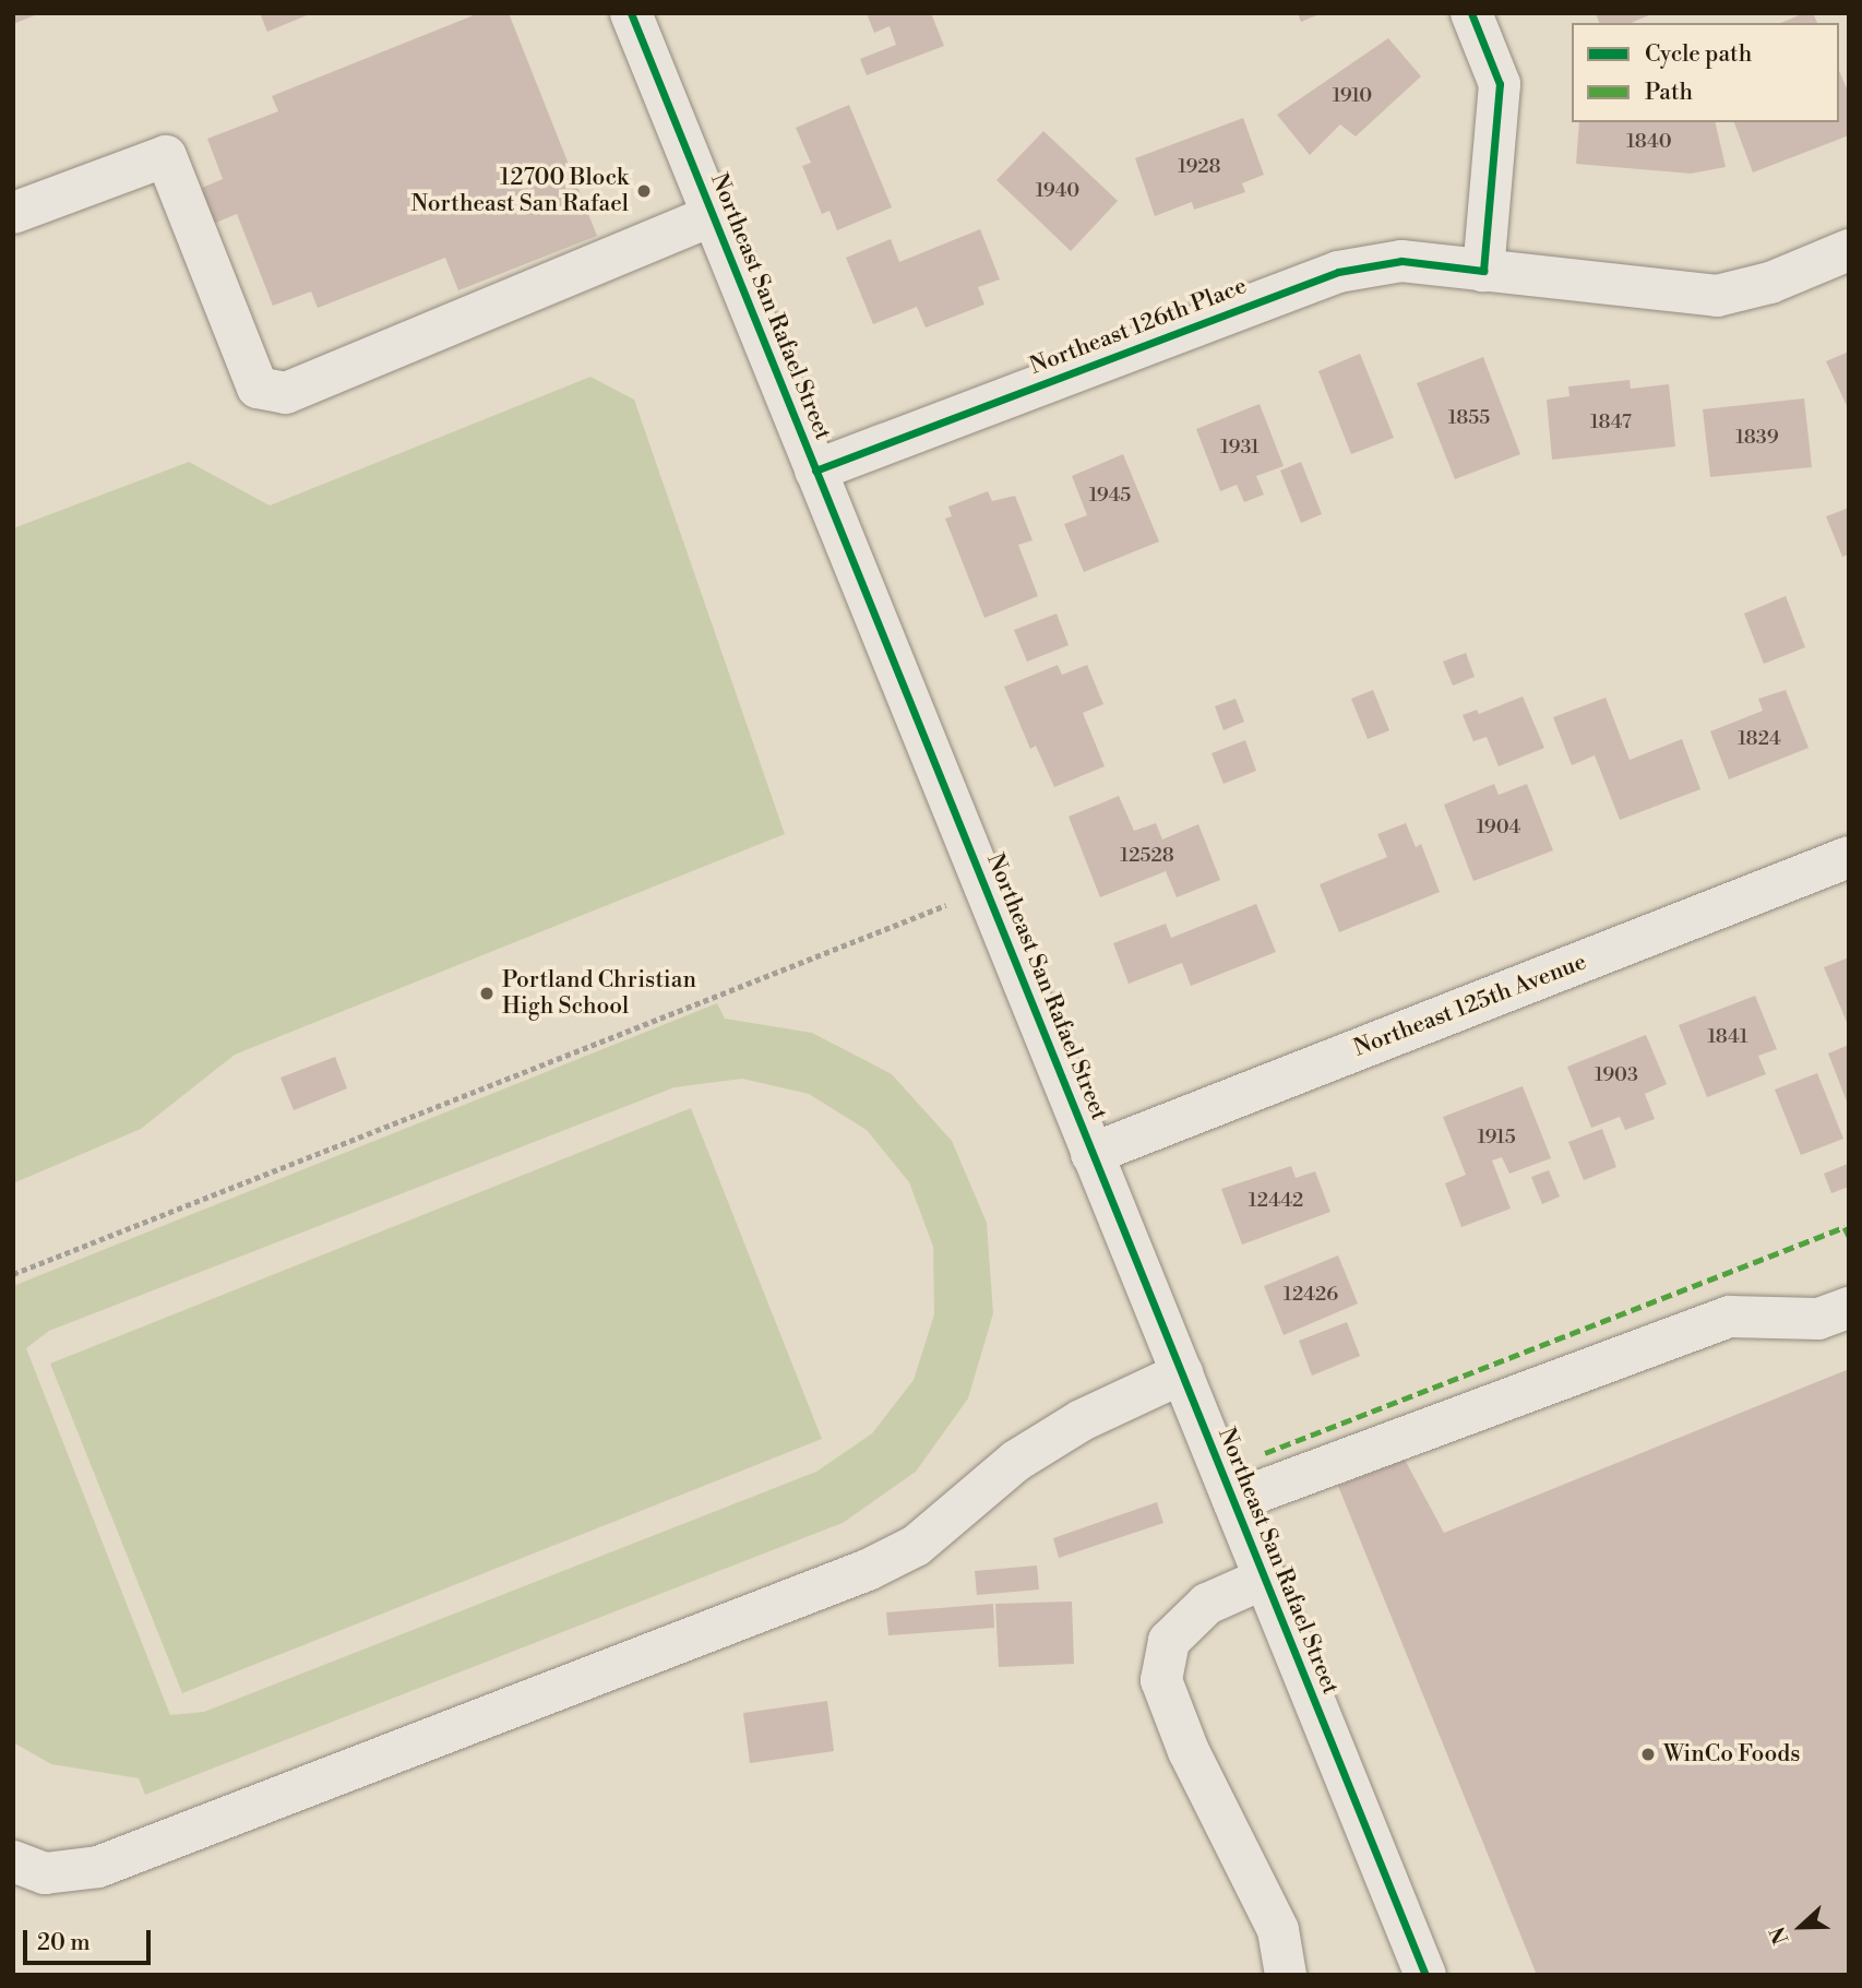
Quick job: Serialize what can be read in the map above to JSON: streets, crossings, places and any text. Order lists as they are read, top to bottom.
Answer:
{
  "streets": {
    "street": ["Northeast San Rafael Street", "Northeast 126th Place", "Northeast 125th Avenue"]
  },
  "crossings": [
    ["Northeast San Rafael Street", "Northeast 126th Place"],
    ["Northeast San Rafael Street", "Northeast 125th Avenue"]
  ],
  "places": ["12700 Block Northeast San Rafael", "Portland Christian High School", "WinCo Foods"],
  "house_numbers": [
    "1910",
    "1840",
    "1928",
    "1940",
    "1855",
    "1847",
    "1839",
    "1931",
    "1945",
    "1824",
    "1904",
    "12528",
    "1841",
    "1903",
    "1915",
    "12442",
    "12426"
  ],
  "legend": ["Cycle path", "Path"],
  "scale_bar": "20 m",
  "north": "left"
}
